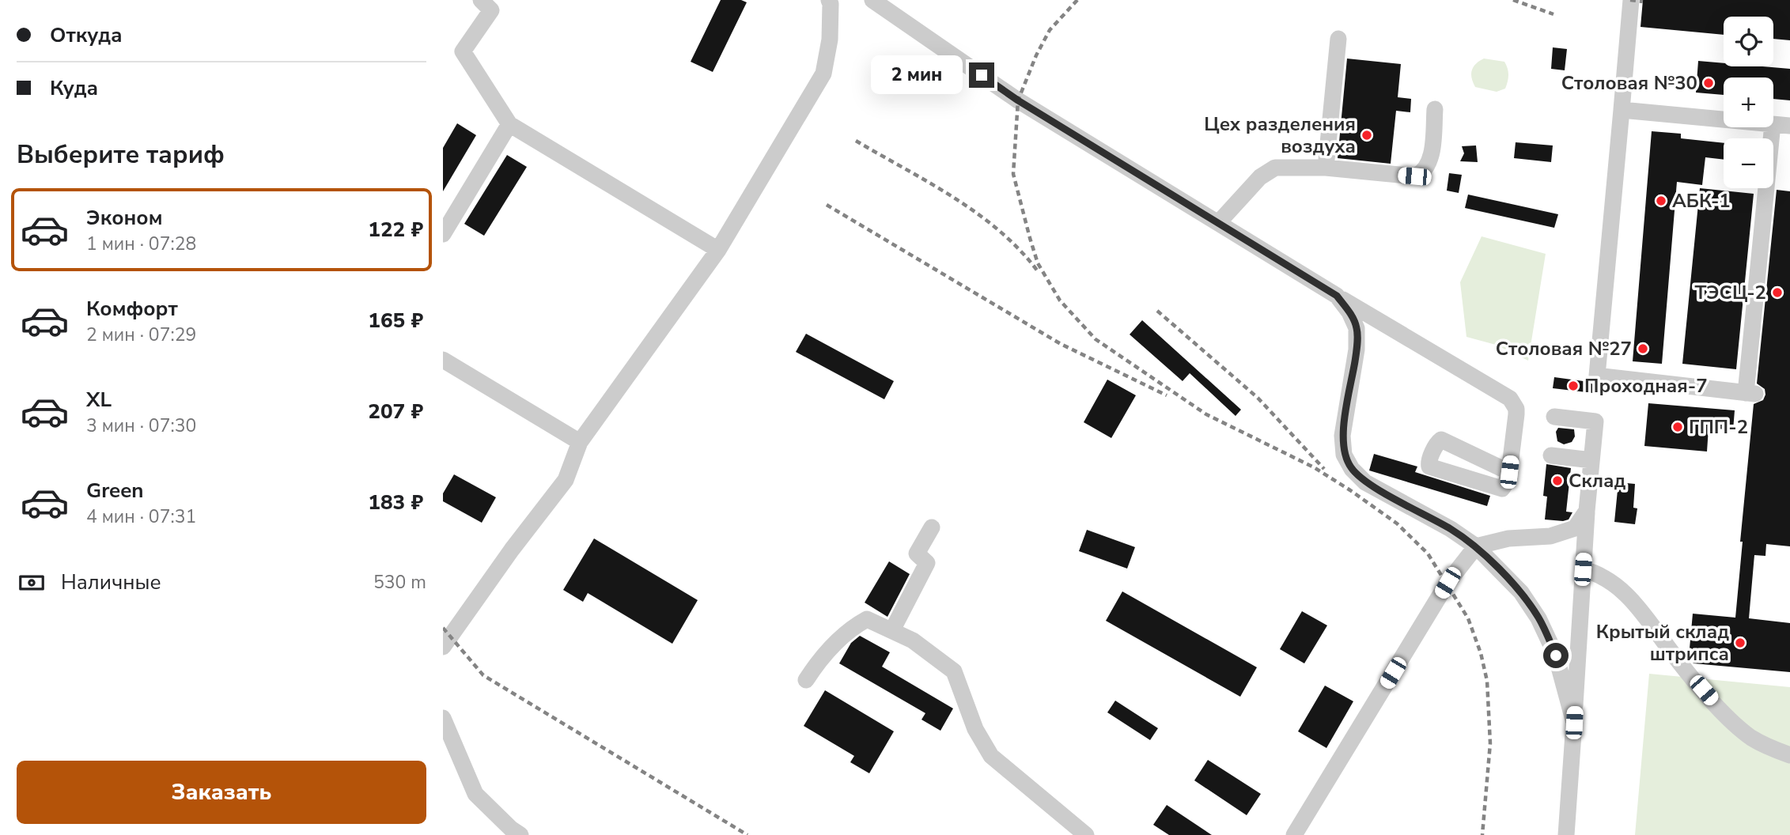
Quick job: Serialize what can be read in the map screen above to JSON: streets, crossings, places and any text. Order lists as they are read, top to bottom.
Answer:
{
  "places": [
    "Столовая №30",
    "Цех разделения воздуха",
    "АБК-1",
    "ТЭСЦ-2",
    "Столовая №27",
    "Проходная-7",
    "ГПП-2",
    "Склад",
    "Крытый склад штрипса"
  ],
  "page": {
    "banner": ["Откуда", "Куда"],
    "map_buttons": ["+", "−"],
    "bubble": "2 мин",
    "heading": "Выберите тариф",
    "list": [
      {
        "name": "Эконом",
        "note": "1 мин · 07:28",
        "value": "122 ₽"
      },
      {
        "name": "Комфорт",
        "note": "2 мин · 07:29",
        "value": "165 ₽"
      },
      {
        "name": "XL",
        "note": "3 мин · 07:30",
        "value": "207 ₽"
      },
      {
        "name": "Green",
        "note": "4 мин · 07:31",
        "value": "183 ₽"
      }
    ],
    "pay": ["Наличные", "530 m"],
    "buttons": "Заказать"
  }
}
